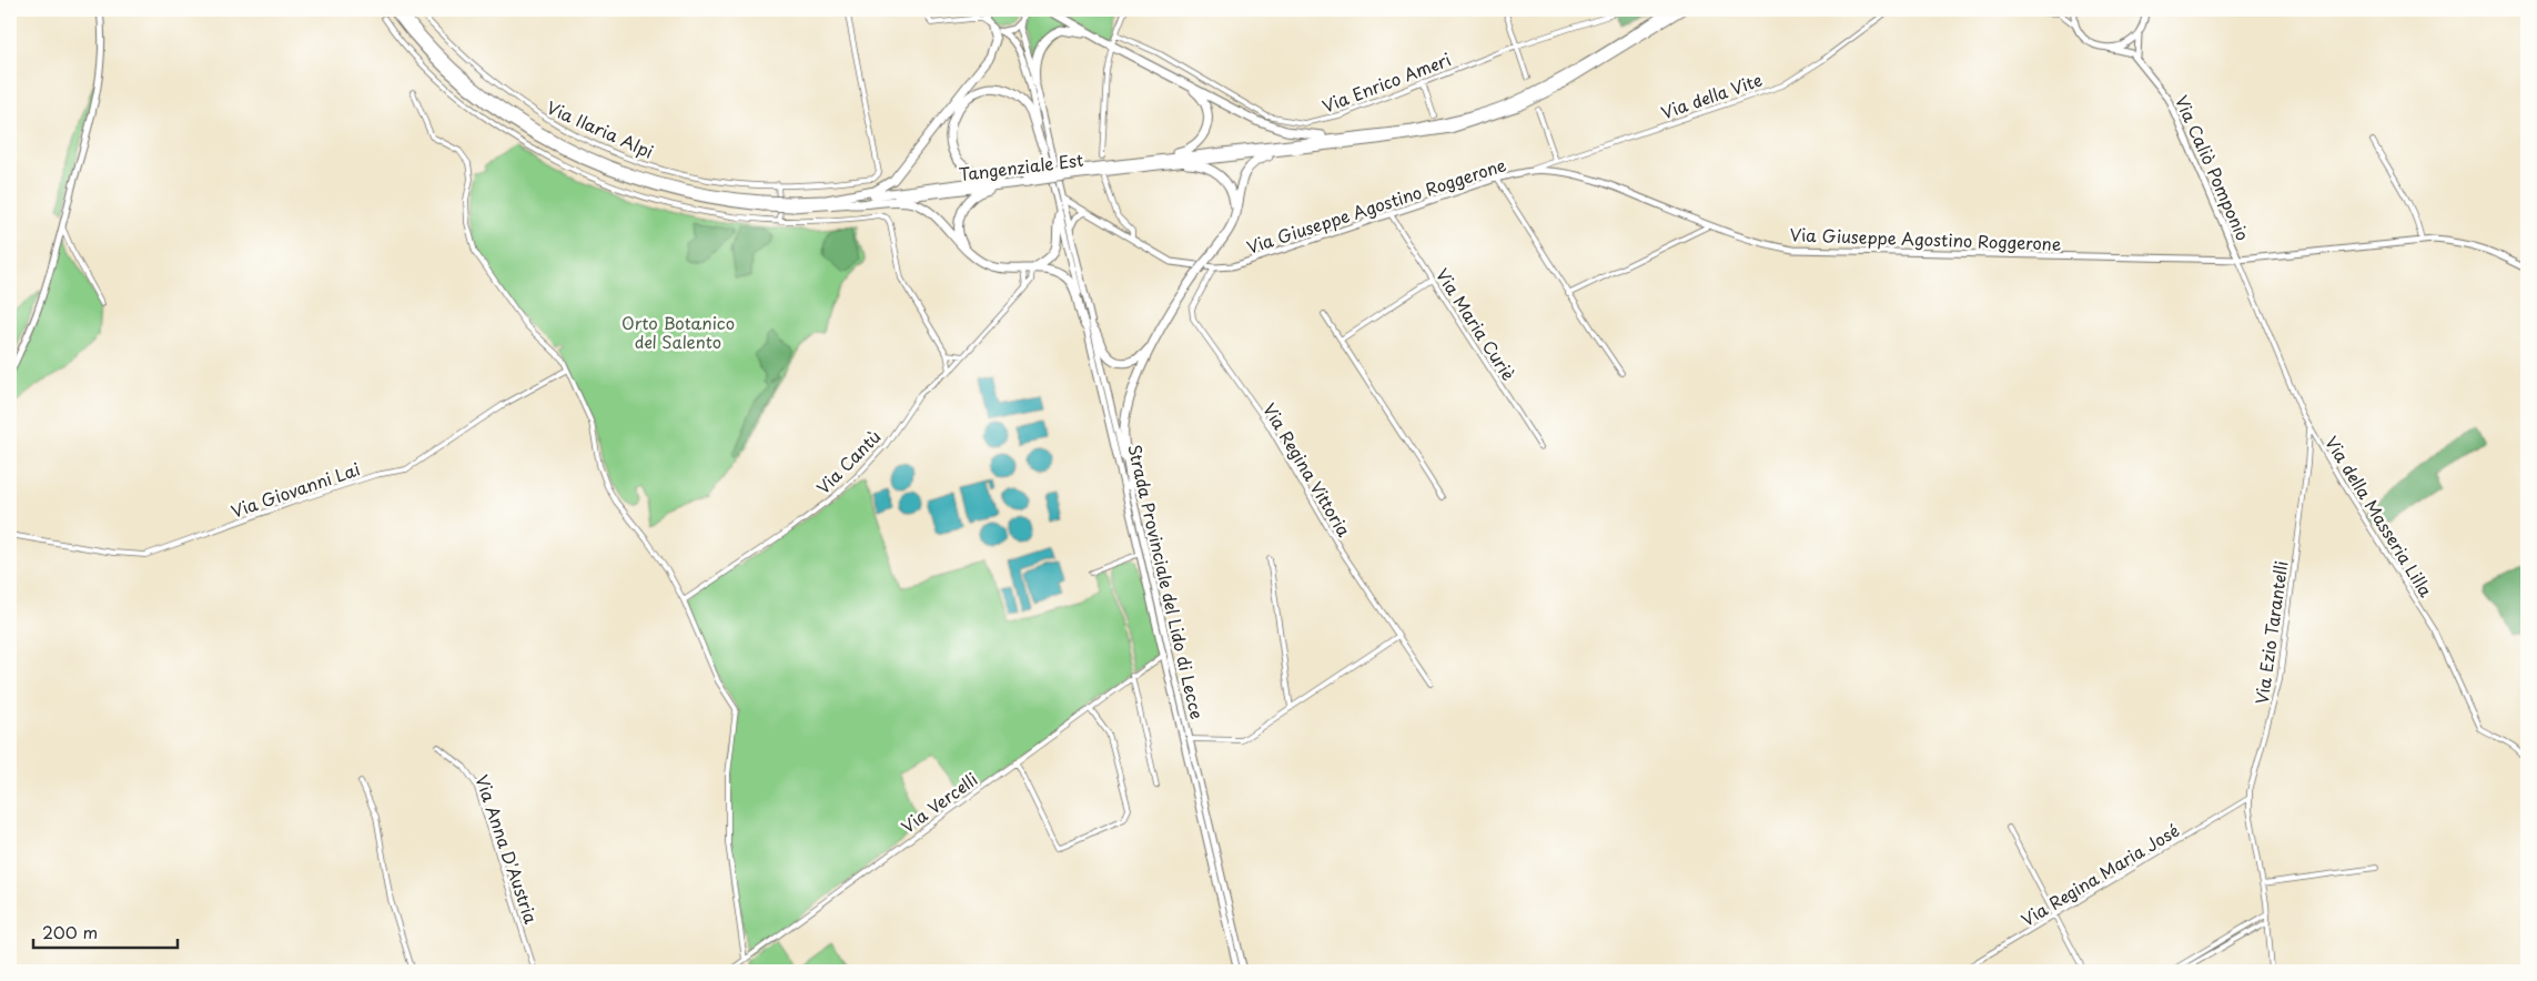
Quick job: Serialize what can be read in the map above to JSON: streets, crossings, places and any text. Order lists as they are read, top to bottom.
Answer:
{
  "streets": {
    "highway": ["Tangenziale Est"],
    "street": [
      "Via Enrico Ameri",
      "Via della Vite",
      "Via Ilaria Alpi",
      "Via Caliò Pomponio",
      "Via Giuseppe Agostino Roggerone",
      "Via Maria Curiè",
      "Via Cantù",
      "Via Regina Vittoria",
      "Via Giovanni Lai",
      "Via della Masseria Lilla",
      "Strada Provinciale del Lido di Lecce",
      "Via Ezio Tarantelli",
      "Via Vercelli",
      "Via Anna D'Austria",
      "Via Regina Maria José"
    ]
  },
  "crossings": [
    ["Via della Vite", "Via Giuseppe Agostino Roggerone"],
    ["Via Caliò Pomponio", "Via Giuseppe Agostino Roggerone"],
    ["Via Caliò Pomponio", "Via della Masseria Lilla"],
    ["Via Giuseppe Agostino Roggerone", "Via Maria Curiè"],
    ["Via Giuseppe Agostino Roggerone", "Via Regina Vittoria"],
    ["Via Giuseppe Agostino Roggerone", "Via della Masseria Lilla"],
    ["Via Giuseppe Agostino Roggerone", "Strada Provinciale del Lido di Lecce"],
    ["Via della Masseria Lilla", "Via Ezio Tarantelli"],
    ["Strada Provinciale del Lido di Lecce", "Via Vercelli"],
    ["Via Ezio Tarantelli", "Via Regina Maria José"]
  ],
  "parks": ["Orto Botanico del Salento"],
  "scale_bar": "200 m"
}
